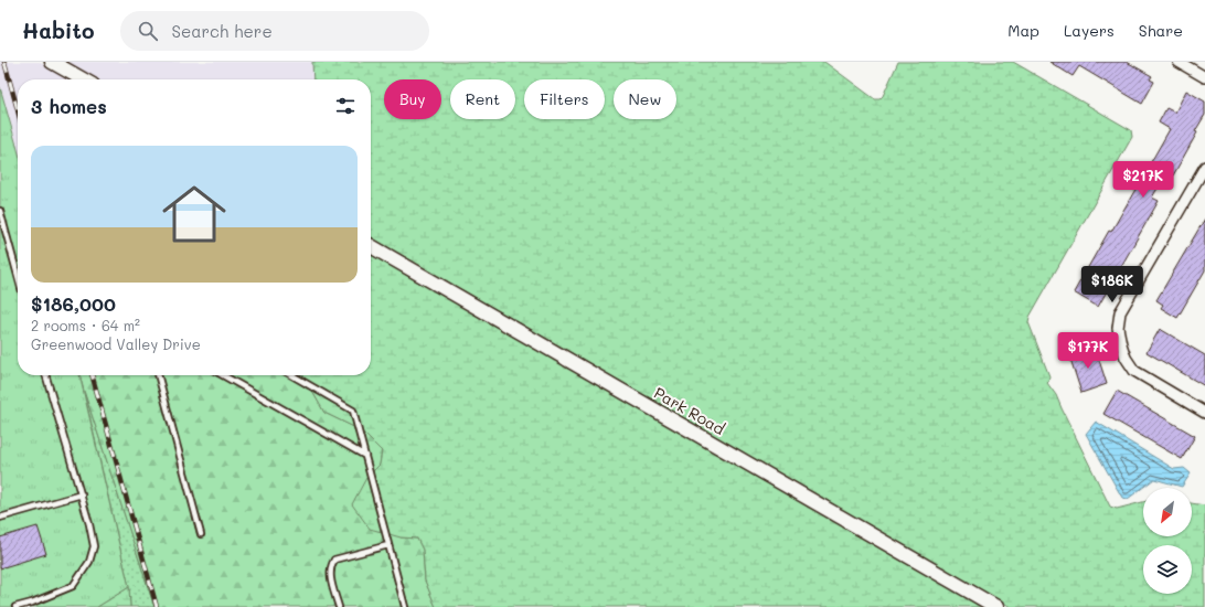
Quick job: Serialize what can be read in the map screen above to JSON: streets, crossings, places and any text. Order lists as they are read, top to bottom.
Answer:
{
  "streets": {
    "street": ["Park Road"]
  },
  "north": "bottom left",
  "page": {
    "header": "Habito",
    "search": "Search here",
    "nav": ["Map", "Layers", "Share"],
    "chip": [
      "Buy",
      "Rent",
      "Filters",
      "New"
    ],
    "heading": "3 homes",
    "list": [
      {
        "name": "$186,000",
        "note": "2 rooms · 64 m² · Greenwood Valley Drive"
      }
    ],
    "price": ["$217K", "$186K", "$177K"]
  }
}
